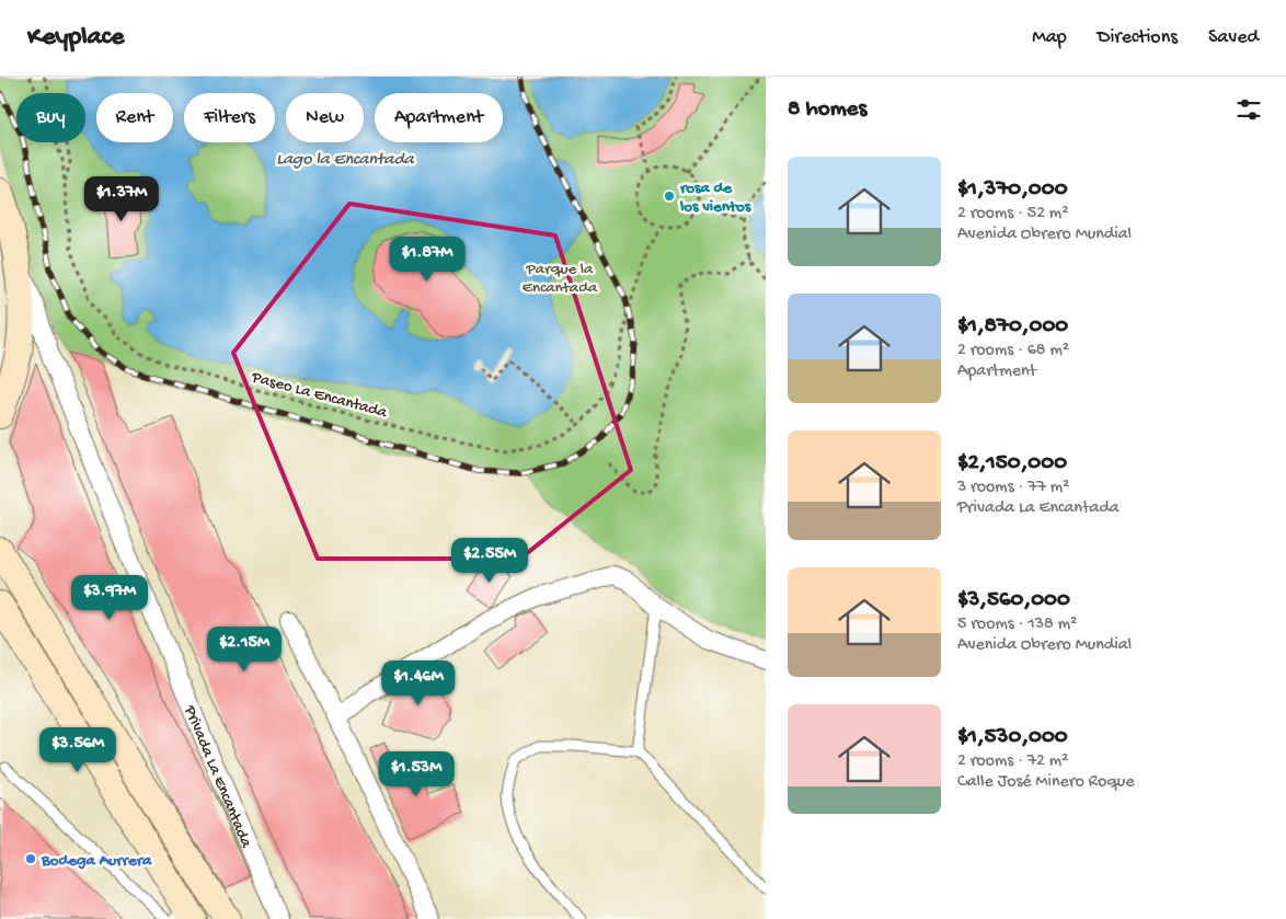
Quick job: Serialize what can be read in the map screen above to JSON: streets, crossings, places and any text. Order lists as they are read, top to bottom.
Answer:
{
  "streets": {
    "street": ["Privada La Encantada"],
    "path": ["Paseo La Encantada"]
  },
  "water": ["Lago la Encantada"],
  "parks": ["Parque la Encantada"],
  "places": ["rosa de los vientos", "Bodega Aurrera"],
  "page": {
    "header": "Keyplace",
    "nav": ["Map", "Directions", "Saved"],
    "heading": "8 homes",
    "chip": [
      "Buy",
      "Rent",
      "Filters",
      "New",
      "Apartment"
    ],
    "list": [
      {
        "name": "$1,370,000",
        "note": "2 rooms · 52 m² · Avenida Obrero Mundial"
      },
      {
        "name": "$1,870,000",
        "note": "2 rooms · 68 m² · Apartment"
      },
      {
        "name": "$2,150,000",
        "note": "3 rooms · 77 m² · Privada La Encantada"
      },
      {
        "name": "$3,560,000",
        "note": "5 rooms · 138 m² · Avenida Obrero Mundial"
      },
      {
        "name": "$1,530,000",
        "note": "2 rooms · 72 m² · Calle José Minero Roque"
      }
    ],
    "price": [
      "$1.37M",
      "$1.87M",
      "$2.55M",
      "$3.97M",
      "$2.15M",
      "$1.46M",
      "$3.56M",
      "$1.53M"
    ]
  }
}
